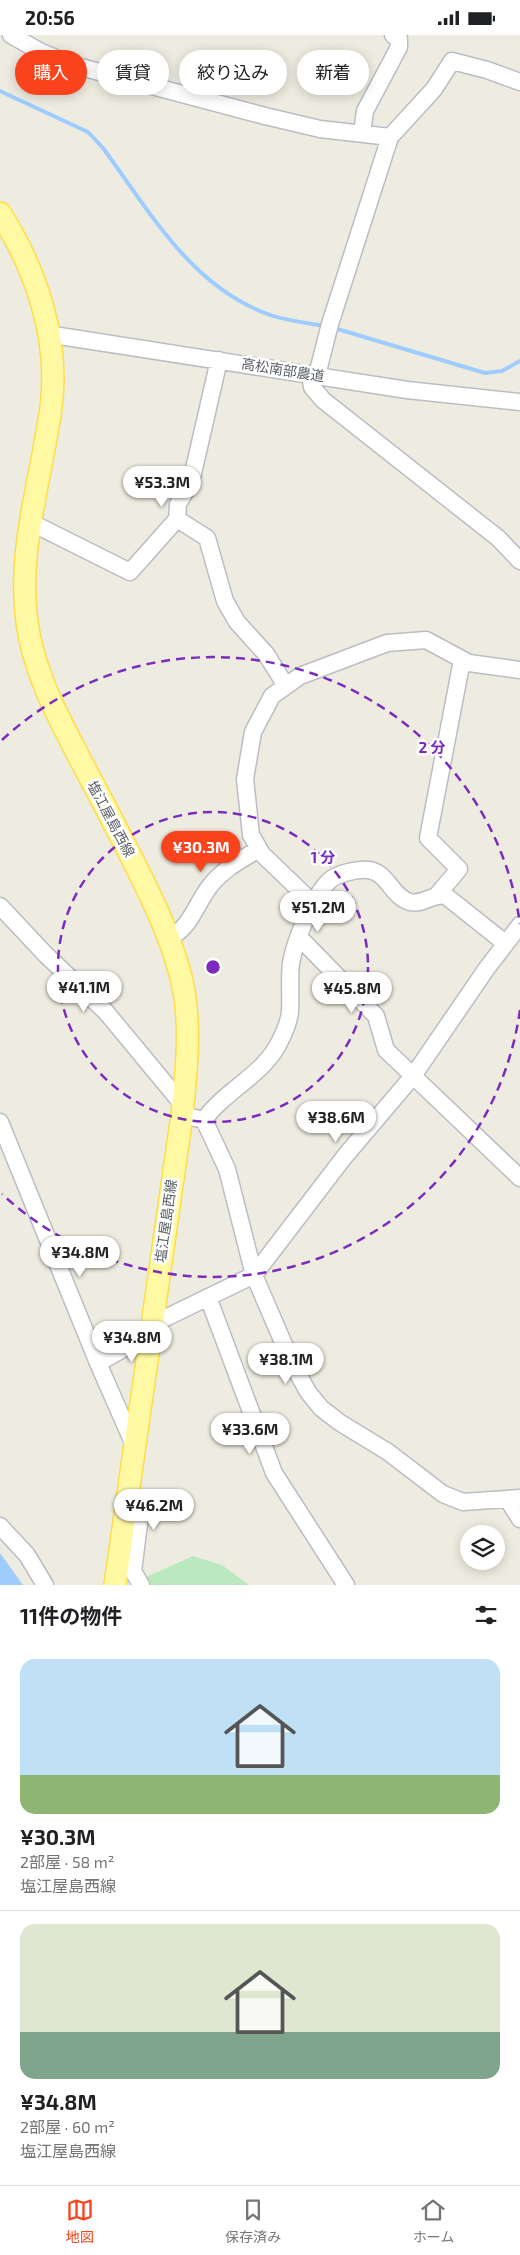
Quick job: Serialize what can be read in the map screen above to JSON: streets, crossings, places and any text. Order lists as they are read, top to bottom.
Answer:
{
  "streets": {
    "main road": ["塩江屋島西線"],
    "street": ["高松南部農道"]
  },
  "crossings": [
    ["高松南部農道", "塩江屋島西線"]
  ],
  "page": {
    "status": "20:56",
    "chip": [
      "購入",
      "賃貸",
      "絞り込み",
      "新着"
    ],
    "price": [
      "¥53.3M",
      "¥30.3M",
      "¥51.2M",
      "¥41.1M",
      "¥45.8M",
      "¥38.6M",
      "¥34.8M",
      "¥34.8M",
      "¥38.1M",
      "¥33.6M",
      "¥46.2M"
    ],
    "heading": "11件の物件",
    "list": [
      {
        "name": "¥30.3M",
        "note": "2部屋 · 58 m² · 塩江屋島西線"
      },
      {
        "name": "¥34.8M",
        "note": "2部屋 · 60 m² · 塩江屋島西線"
      }
    ],
    "tabs": ["地図", "保存済み", "ホーム"]
  },
  "rings": ["2 分", "1 分"]
}
